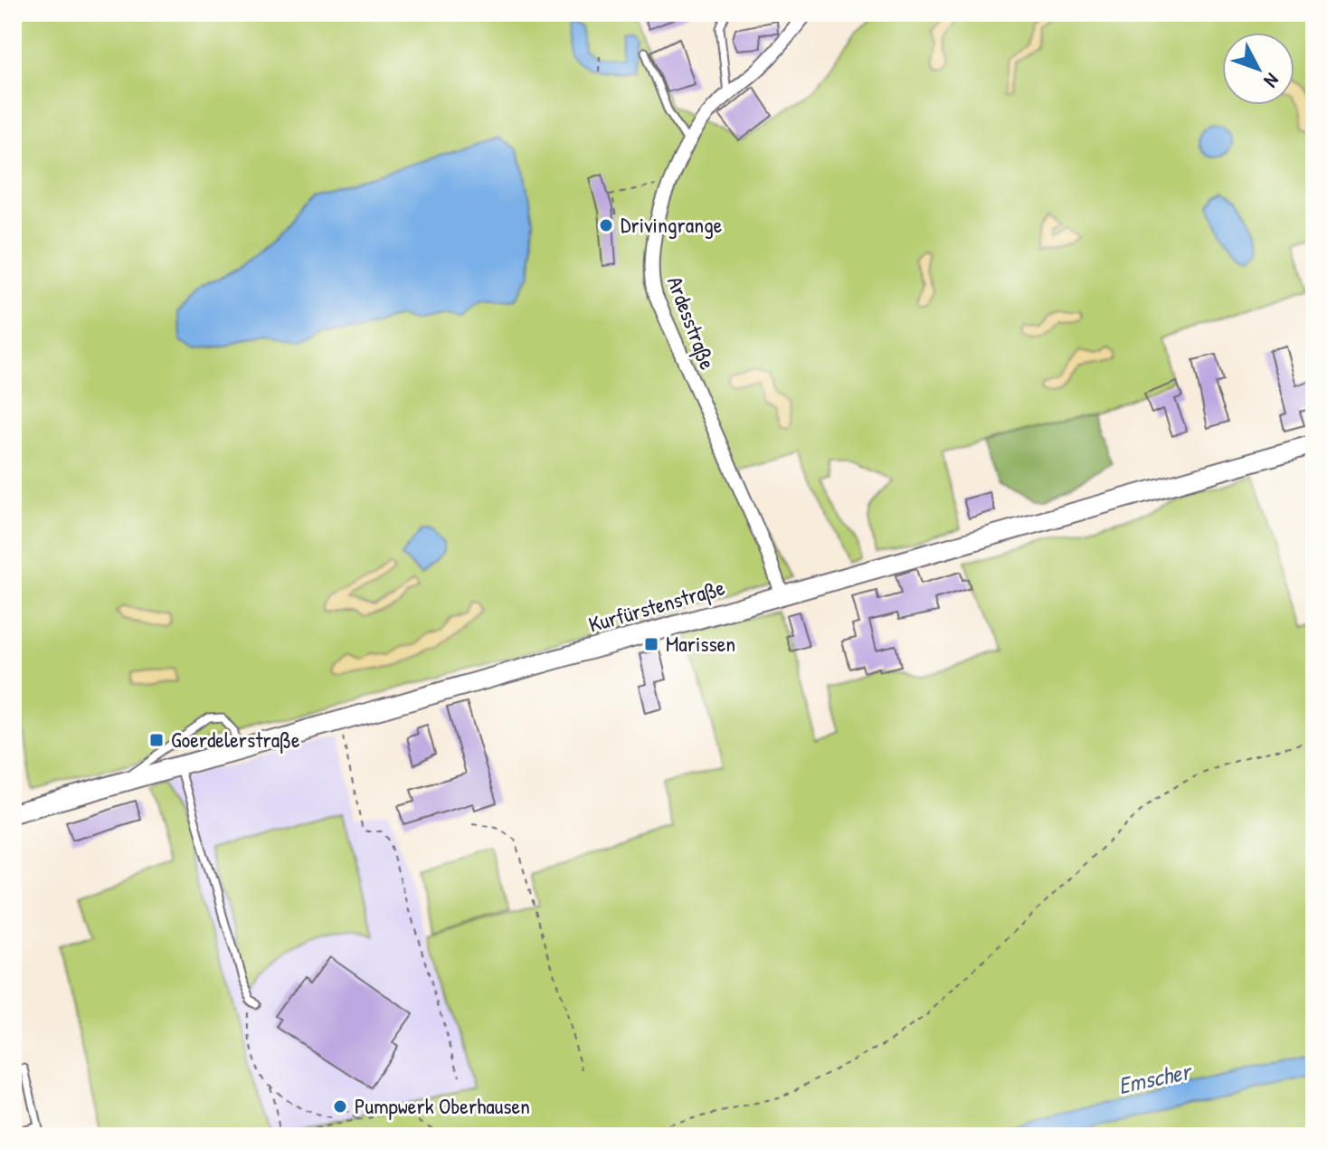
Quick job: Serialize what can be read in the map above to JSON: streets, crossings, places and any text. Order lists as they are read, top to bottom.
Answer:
{
  "streets": {
    "main road": ["Kurfürstenstraße"],
    "street": ["Ardesstraße"]
  },
  "crossings": [
    ["Ardesstraße", "Kurfürstenstraße"]
  ],
  "water": ["Emscher"],
  "places": {
    "other": ["Drivingrange", "Pumpwerk Oberhausen"],
    "transit": ["Marissen", "Goerdelerstraße"]
  },
  "north": "bottom right"
}
